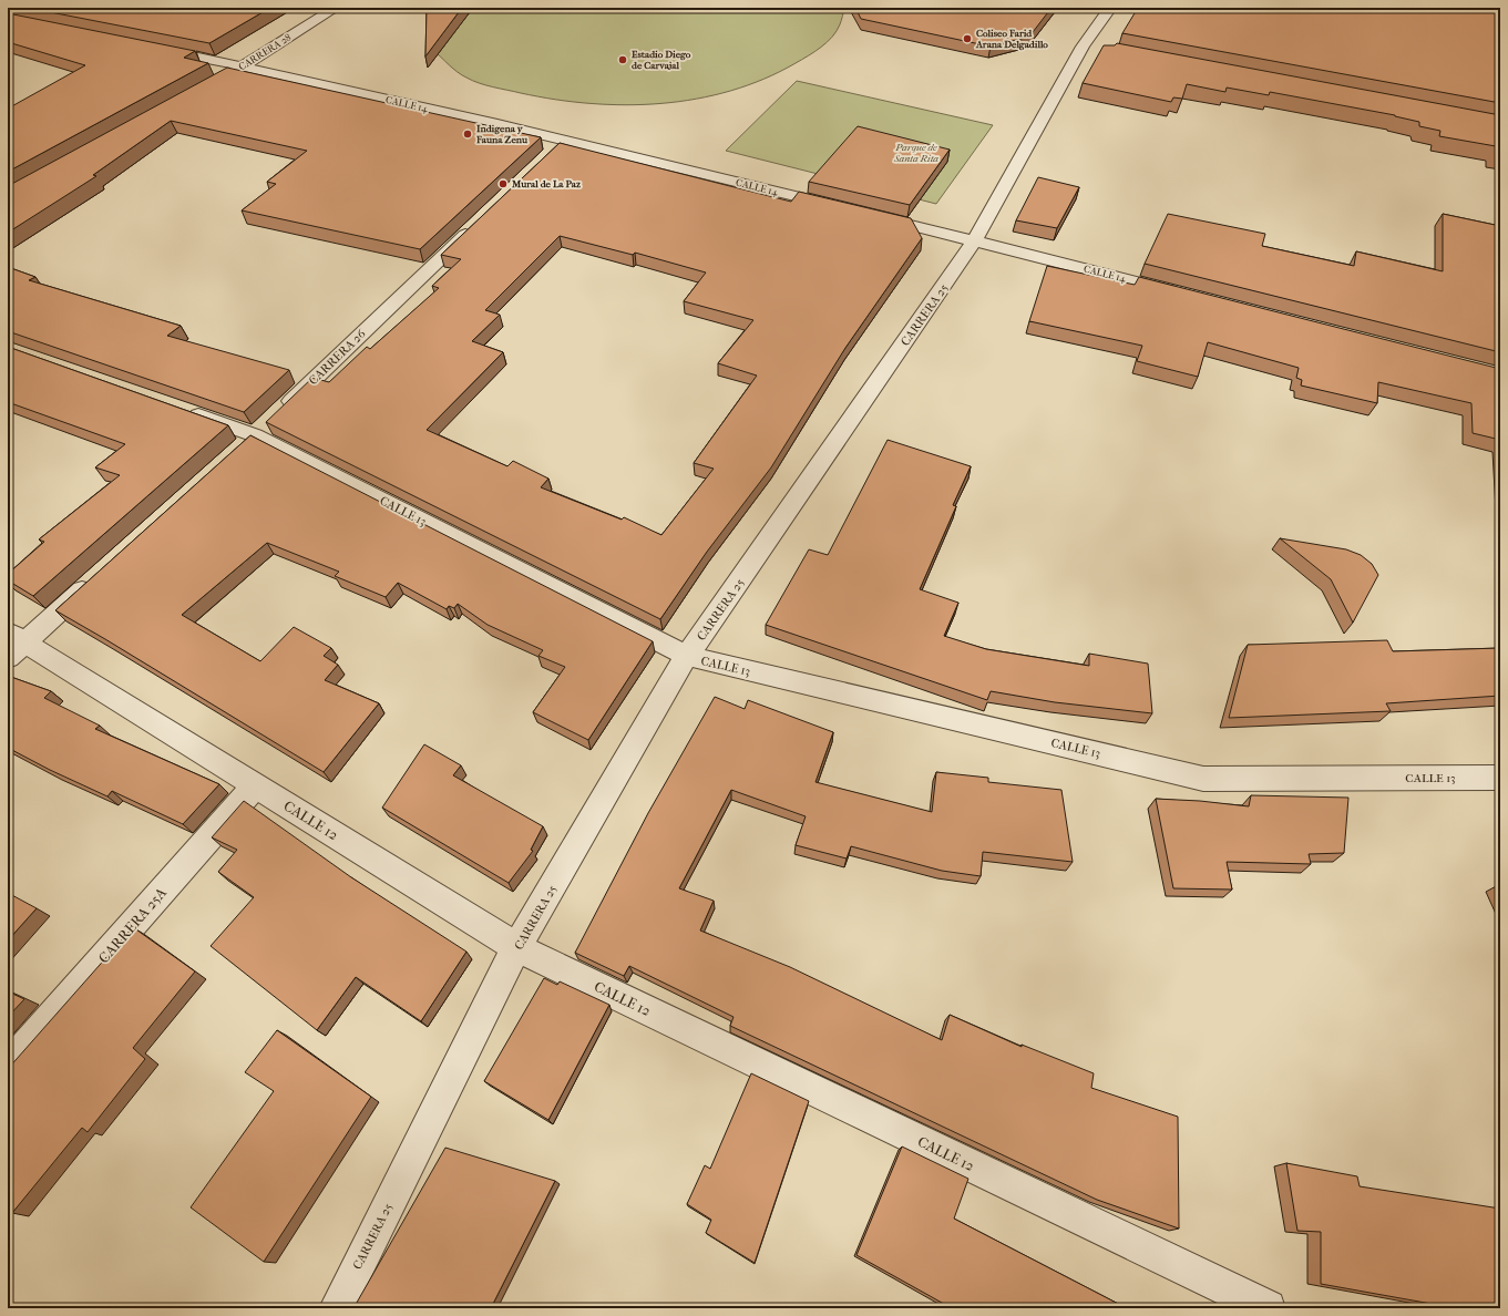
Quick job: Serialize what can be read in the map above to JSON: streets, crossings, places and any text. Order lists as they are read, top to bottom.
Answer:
{
  "streets": {
    "street": [
      "CARRERA 28",
      "CALLE 14",
      "CARRERA 25",
      "CARRERA 26",
      "CALLE 13",
      "CALLE 12",
      "CARRERA 25A"
    ]
  },
  "crossings": [
    ["CARRERA 28", "CALLE 14"],
    ["CALLE 14", "CARRERA 25"],
    ["CARRERA 25", "CALLE 13"],
    ["CARRERA 25", "CALLE 12"],
    ["CARRERA 26", "CALLE 13"],
    ["CALLE 12", "CARRERA 25A"]
  ],
  "parks": ["Parque de Santa Rita"],
  "places": [
    "Coliseo Farid Arana Delgadillo",
    "Estadio Diego de Carvajal",
    "Indigena y Fauna Zenu",
    "Mural de La Paz"
  ]
}
